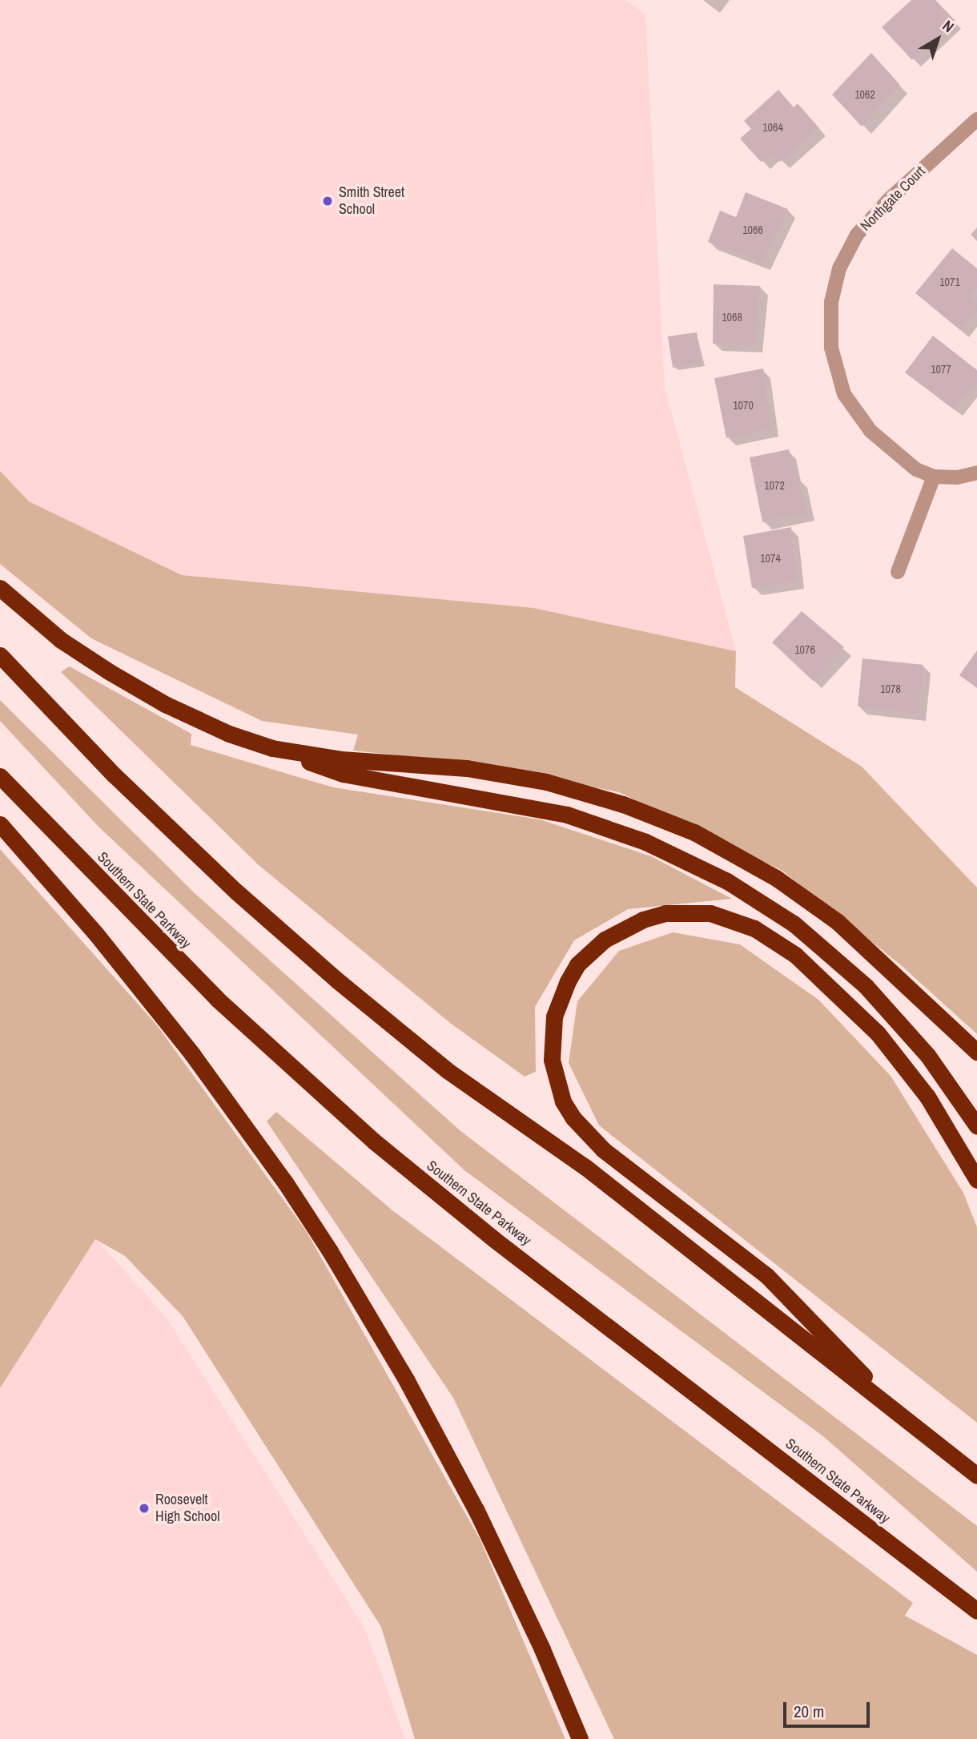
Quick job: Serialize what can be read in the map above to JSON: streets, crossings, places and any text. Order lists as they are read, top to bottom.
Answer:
{
  "streets": {
    "highway": ["Southern State Parkway"],
    "street": ["Northgate Court"]
  },
  "places": ["Smith Street School", "Roosevelt High School"],
  "house_numbers": [
    "1062",
    "1064",
    "1066",
    "1071",
    "1068",
    "1077",
    "1070",
    "1072",
    "1074",
    "1076",
    "1078"
  ],
  "scale_bar": "20 m",
  "north": "top right"
}
